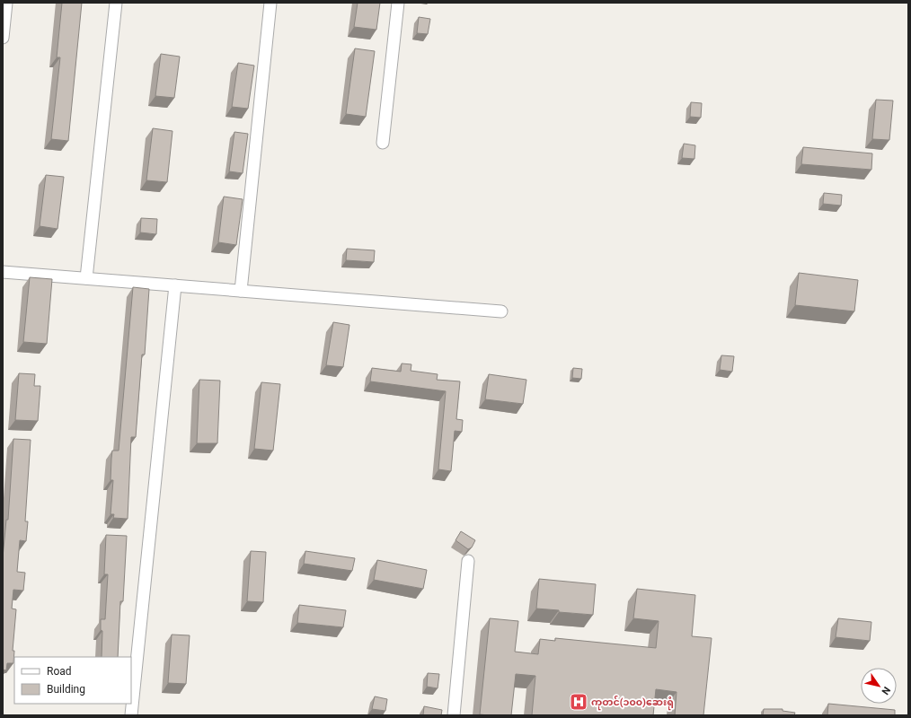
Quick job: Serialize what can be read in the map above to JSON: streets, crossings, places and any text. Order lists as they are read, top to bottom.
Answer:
{
  "places": {
    "hospital": ["ကုတင်(၁၀၀)ဆေးရုံ"]
  },
  "legend": ["Road", "Building"],
  "north": "bottom right"
}
